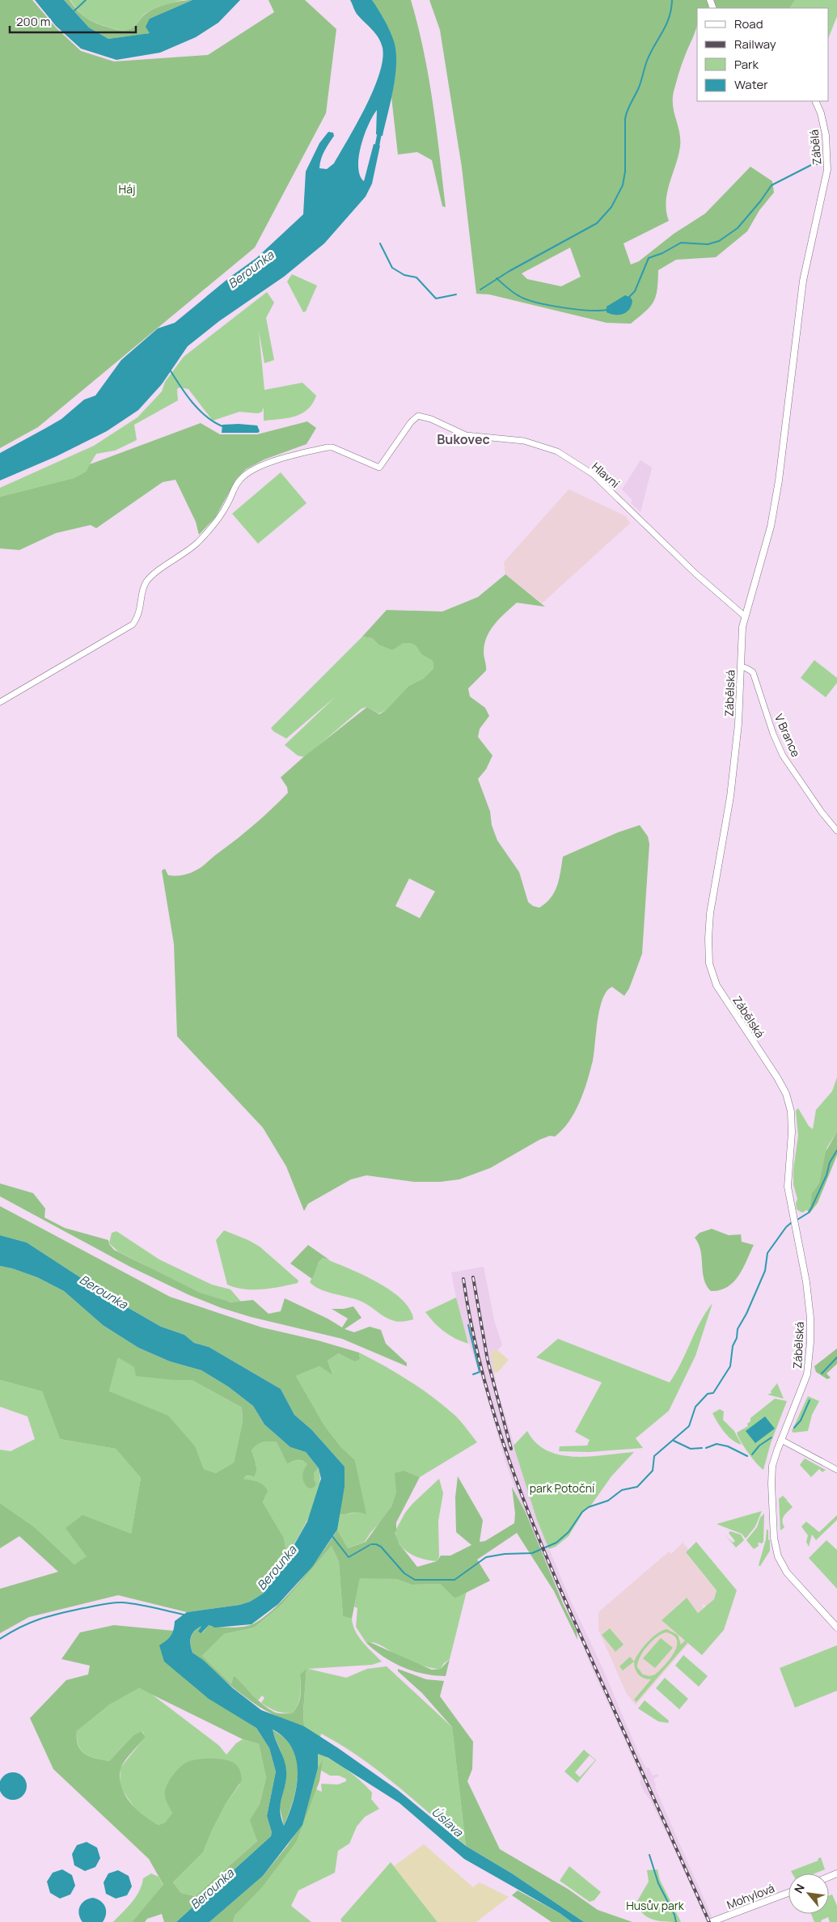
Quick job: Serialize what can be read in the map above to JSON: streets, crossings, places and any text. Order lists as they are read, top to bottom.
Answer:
{
  "streets": {
    "main road": ["Zábělá", "Zábělská", "Mohylová"],
    "street": ["Hlavní", "V Brance"]
  },
  "crossings": [
    ["Zábělá", "Zábělská"],
    ["Hlavní", "Zábělská"],
    ["Zábělská", "V Brance"]
  ],
  "districts": ["Bukovec"],
  "water": ["Berounka", "Úslava"],
  "parks": ["Háj", "park Potoční", "Husův park"],
  "legend": [
    "Road",
    "Railway",
    "Park",
    "Water"
  ],
  "scale_bar": "200 m",
  "north": "top left"
}
